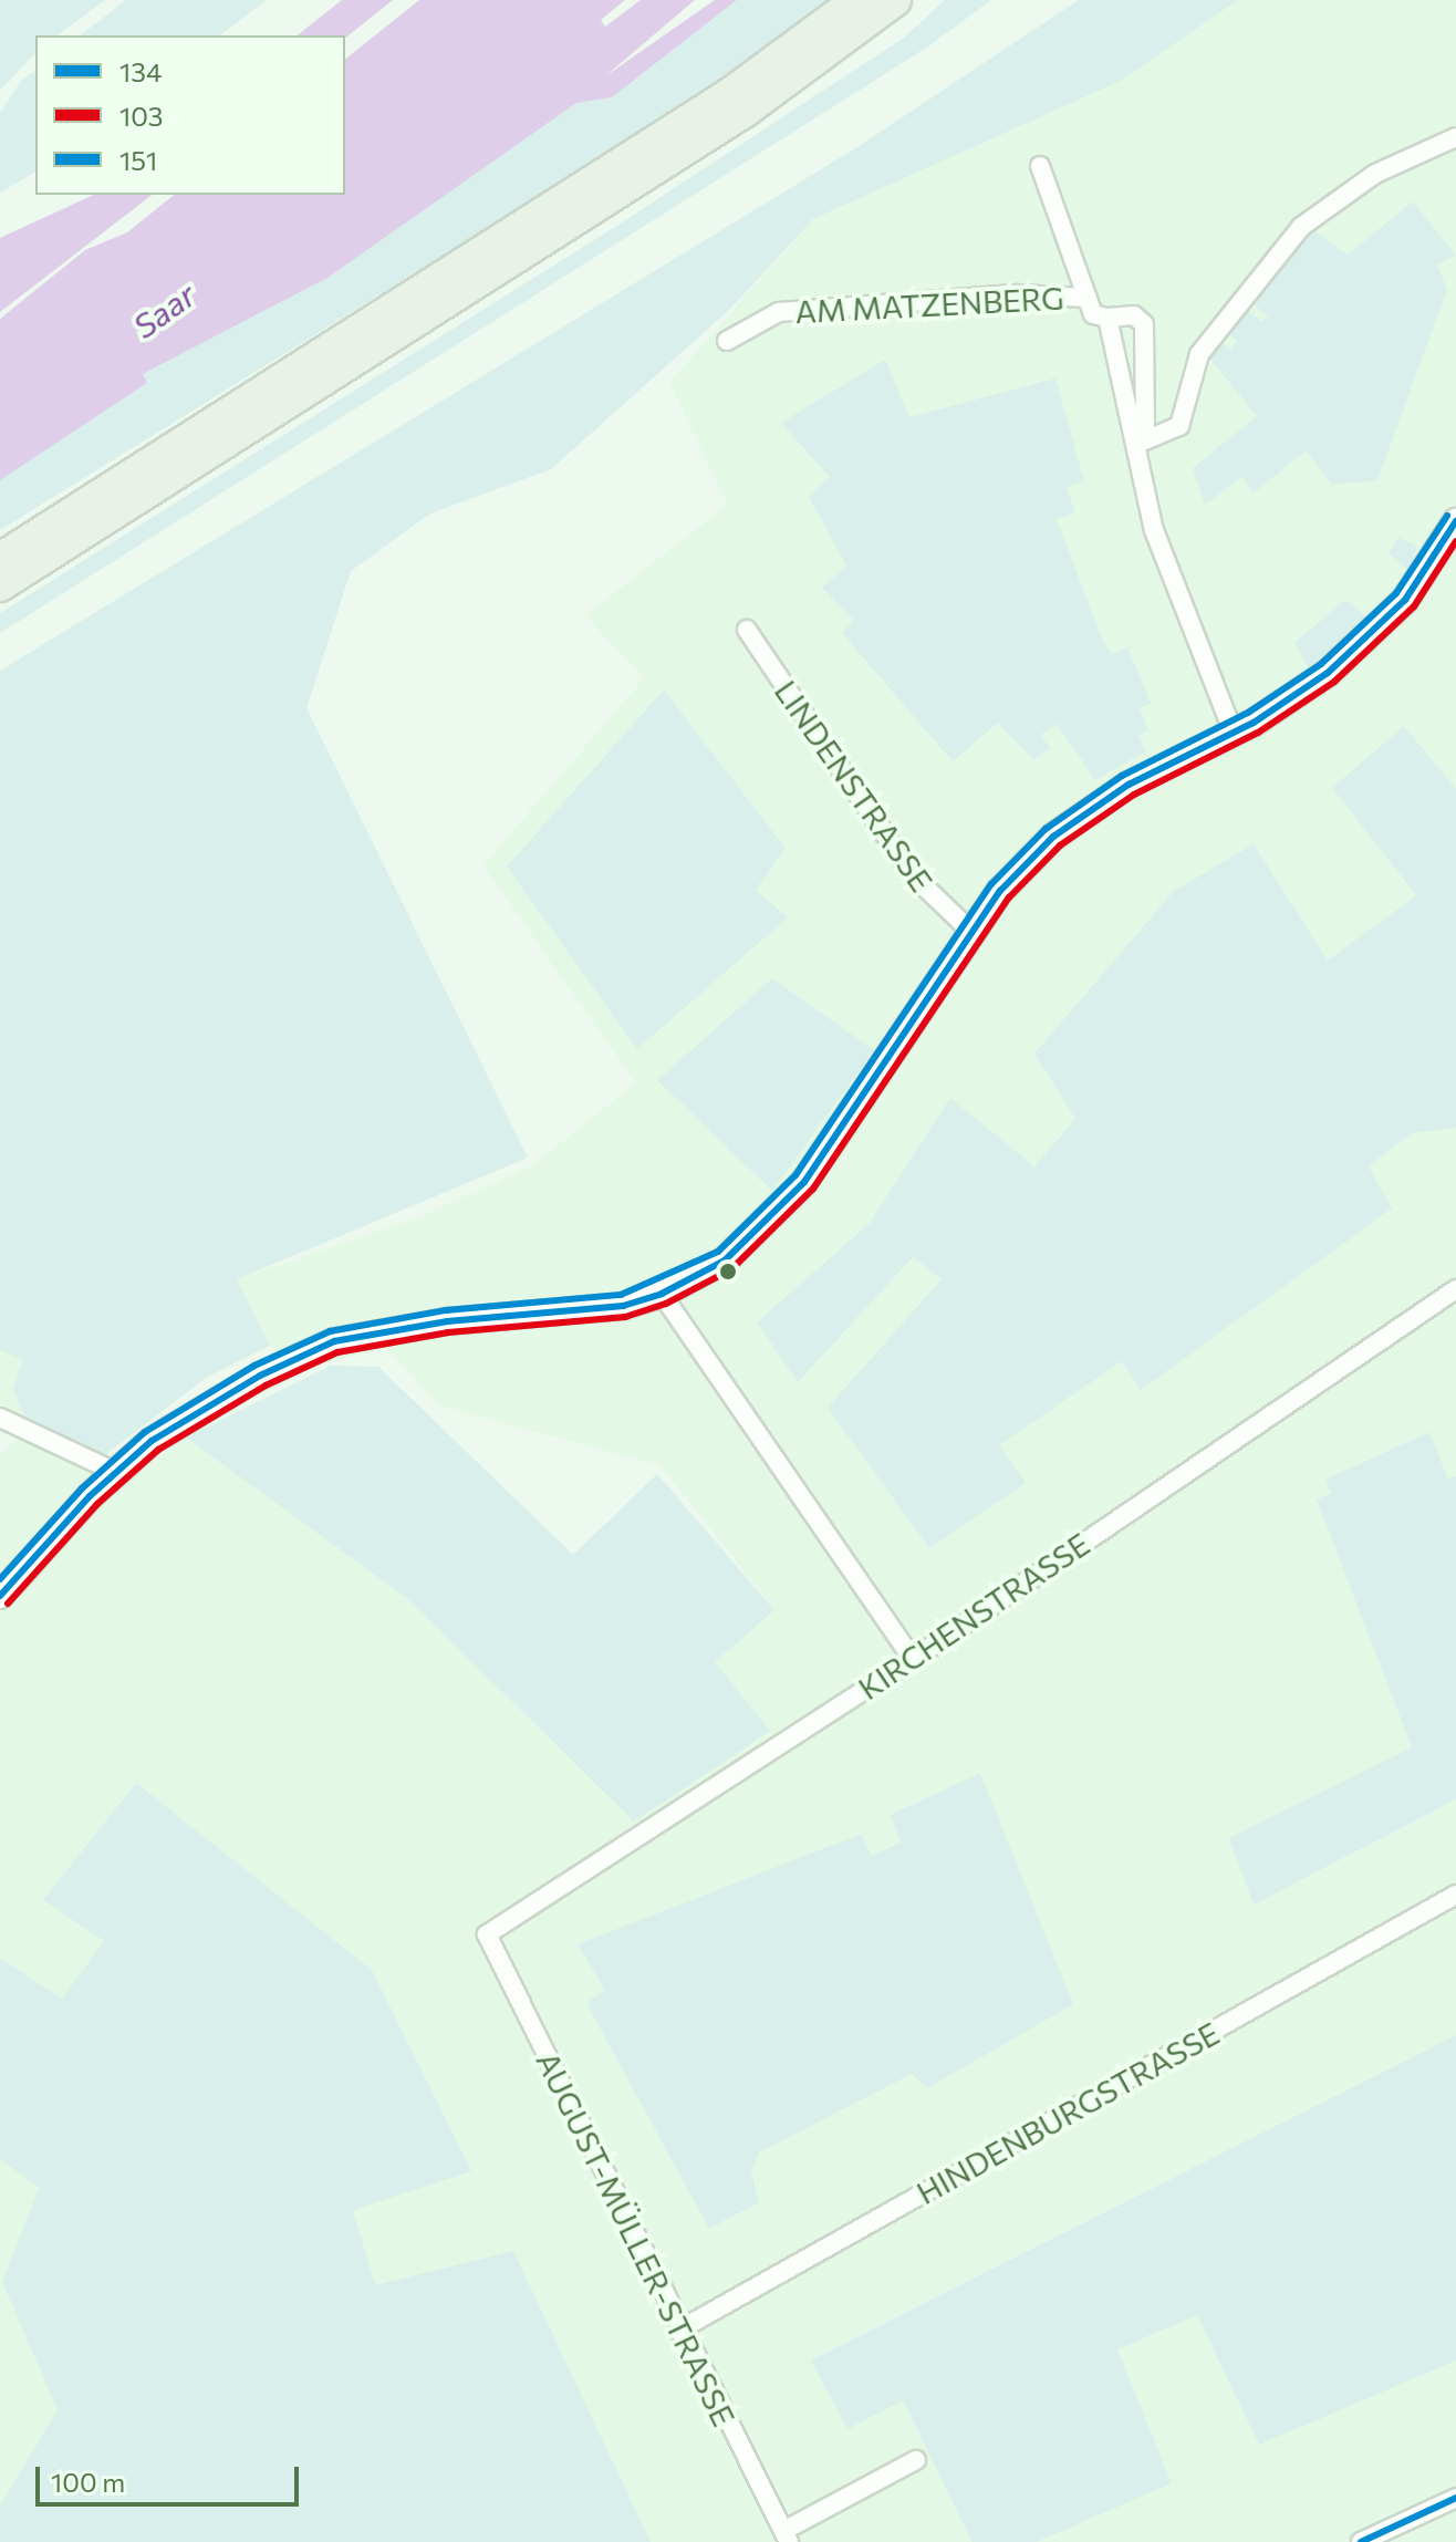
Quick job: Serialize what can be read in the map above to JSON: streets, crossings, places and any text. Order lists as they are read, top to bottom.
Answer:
{
  "streets": {
    "street": [
      "AM MATZENBERG",
      "LINDENSTRASSE",
      "KIRCHENSTRASSE",
      "HINDENBURGSTRASSE",
      "AUGUST-MÜLLER-STRASSE"
    ]
  },
  "crossings": [
    ["KIRCHENSTRASSE", "AUGUST-MÜLLER-STRASSE"],
    ["HINDENBURGSTRASSE", "AUGUST-MÜLLER-STRASSE"]
  ],
  "water": ["Saar"],
  "lines": ["transit line 151", "transit line 134", "transit line 103"],
  "legend": ["134", "103", "151"],
  "scale_bar": "100 m"
}
